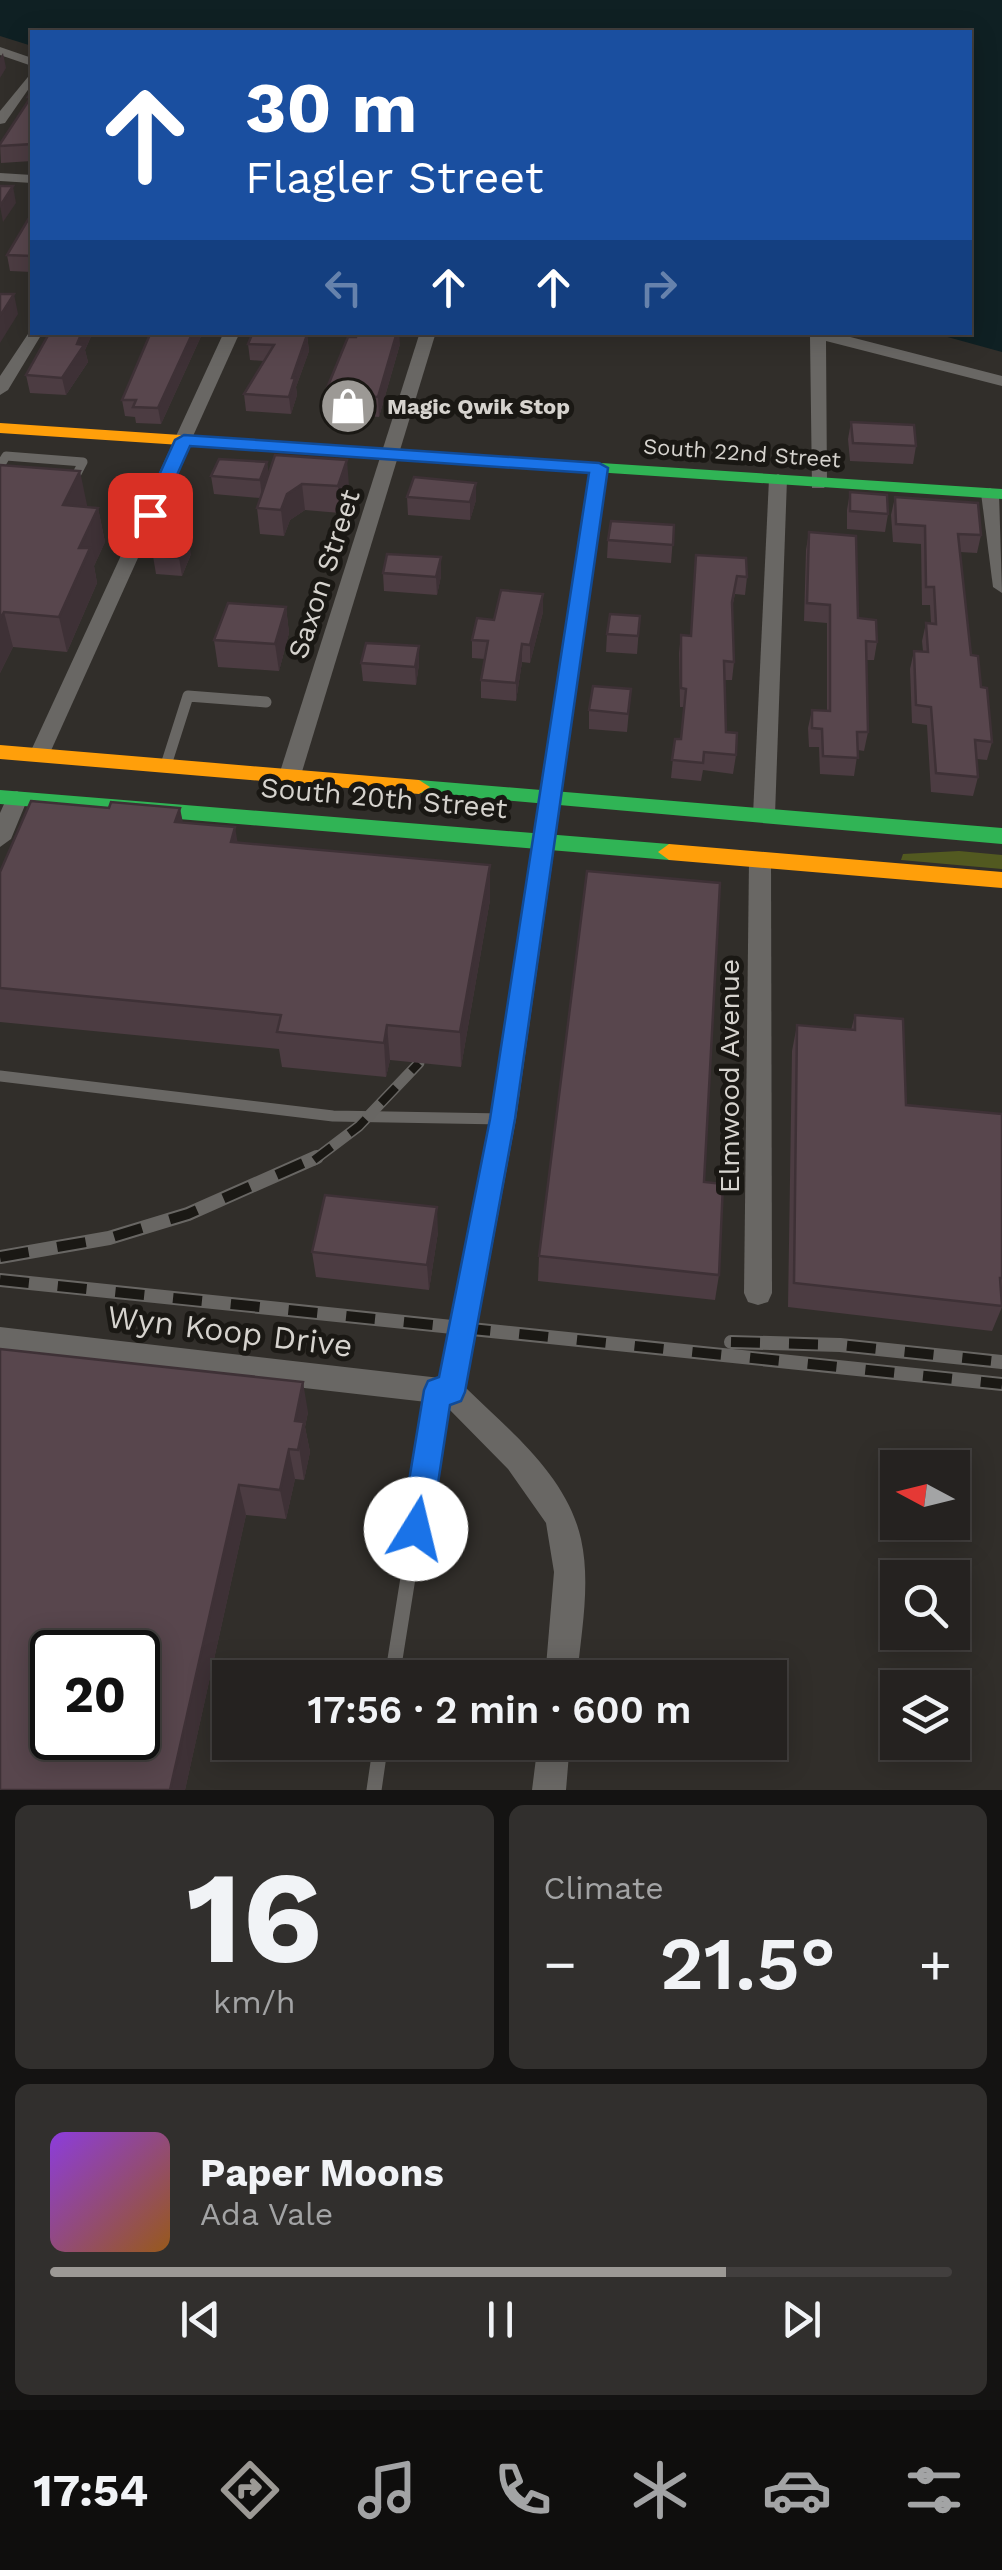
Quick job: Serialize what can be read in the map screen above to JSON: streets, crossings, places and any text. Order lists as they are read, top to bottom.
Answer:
{
  "streets": {
    "main road": ["South 22nd Street", "South 20th Street"],
    "street": ["Saxon Street", "Elmwood Avenue", "Wyn Koop Drive"]
  },
  "crossings": [
    ["South 22nd Street", "Saxon Street"],
    ["Saxon Street", "South 20th Street"],
    ["South 20th Street", "Elmwood Avenue"]
  ],
  "places": {
    "shop": ["Magic Qwik Stop"]
  },
  "north": "left",
  "page": {
    "turn": ["30 m", "Flagler Street"],
    "limit": "20",
    "trip": "17:56 · 2 min · 600 m",
    "tile": [
      ["16", "km/h"],
      "Climate"
    ],
    "heat": ["−", "21.5°", "+"],
    "song": ["Paper Moons", "Ada Vale"],
    "tabs": "17:54"
  }
}
